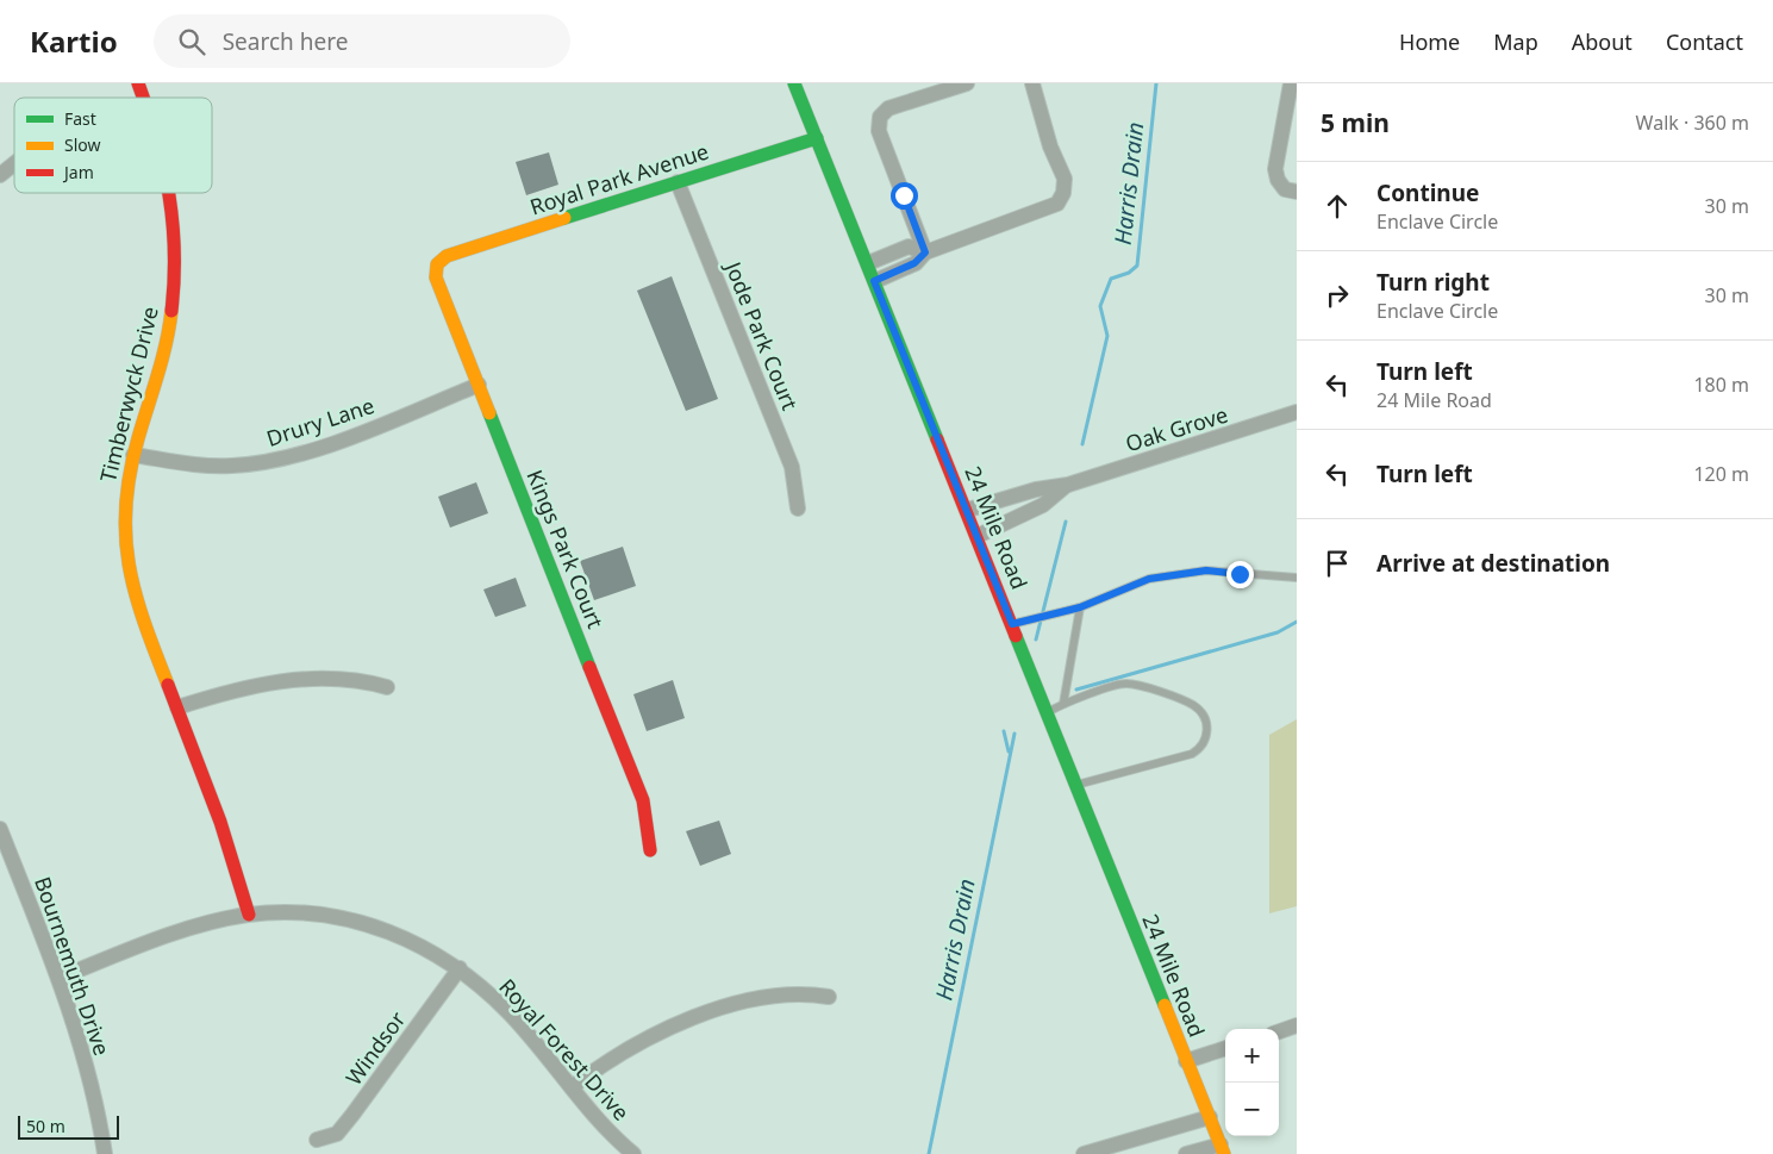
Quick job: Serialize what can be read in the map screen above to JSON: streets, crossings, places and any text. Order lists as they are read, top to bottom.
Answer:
{
  "streets": {
    "street": [
      "Royal Park Avenue",
      "Jode Park Court",
      "Timberwyck Drive",
      "Drury Lane",
      "Oak Grove",
      "24 Mile Road",
      "Kings Park Court",
      "Bournemuth Drive",
      "Windsor",
      "Royal Forest Drive"
    ]
  },
  "crossings": [
    ["Royal Park Avenue", "Jode Park Court"],
    ["Royal Park Avenue", "24 Mile Road"],
    ["Royal Park Avenue", "Kings Park Court"],
    ["Timberwyck Drive", "Drury Lane"],
    ["Timberwyck Drive", "Royal Forest Drive"],
    ["Drury Lane", "Kings Park Court"],
    ["Oak Grove", "24 Mile Road"],
    ["Bournemuth Drive", "Royal Forest Drive"],
    ["Windsor", "Royal Forest Drive"]
  ],
  "water": ["Harris Drain"],
  "legend": ["Fast", "Slow", "Jam"],
  "scale_bar": "50 m",
  "page": {
    "header": "Kartio",
    "search": "Search here",
    "nav": [
      "Home",
      "Map",
      "About",
      "Contact"
    ],
    "heading": ["5 min", "Walk · 360 m"],
    "list": [
      ["Continue", "Enclave Circle", "30 m"],
      ["Turn right", "Enclave Circle", "30 m"],
      ["Turn left", "24 Mile Road", "180 m"],
      ["Turn left", "120 m"],
      "Arrive at destination"
    ],
    "map_buttons": ["+", "−"],
    "scale": "50 m"
  }
}
